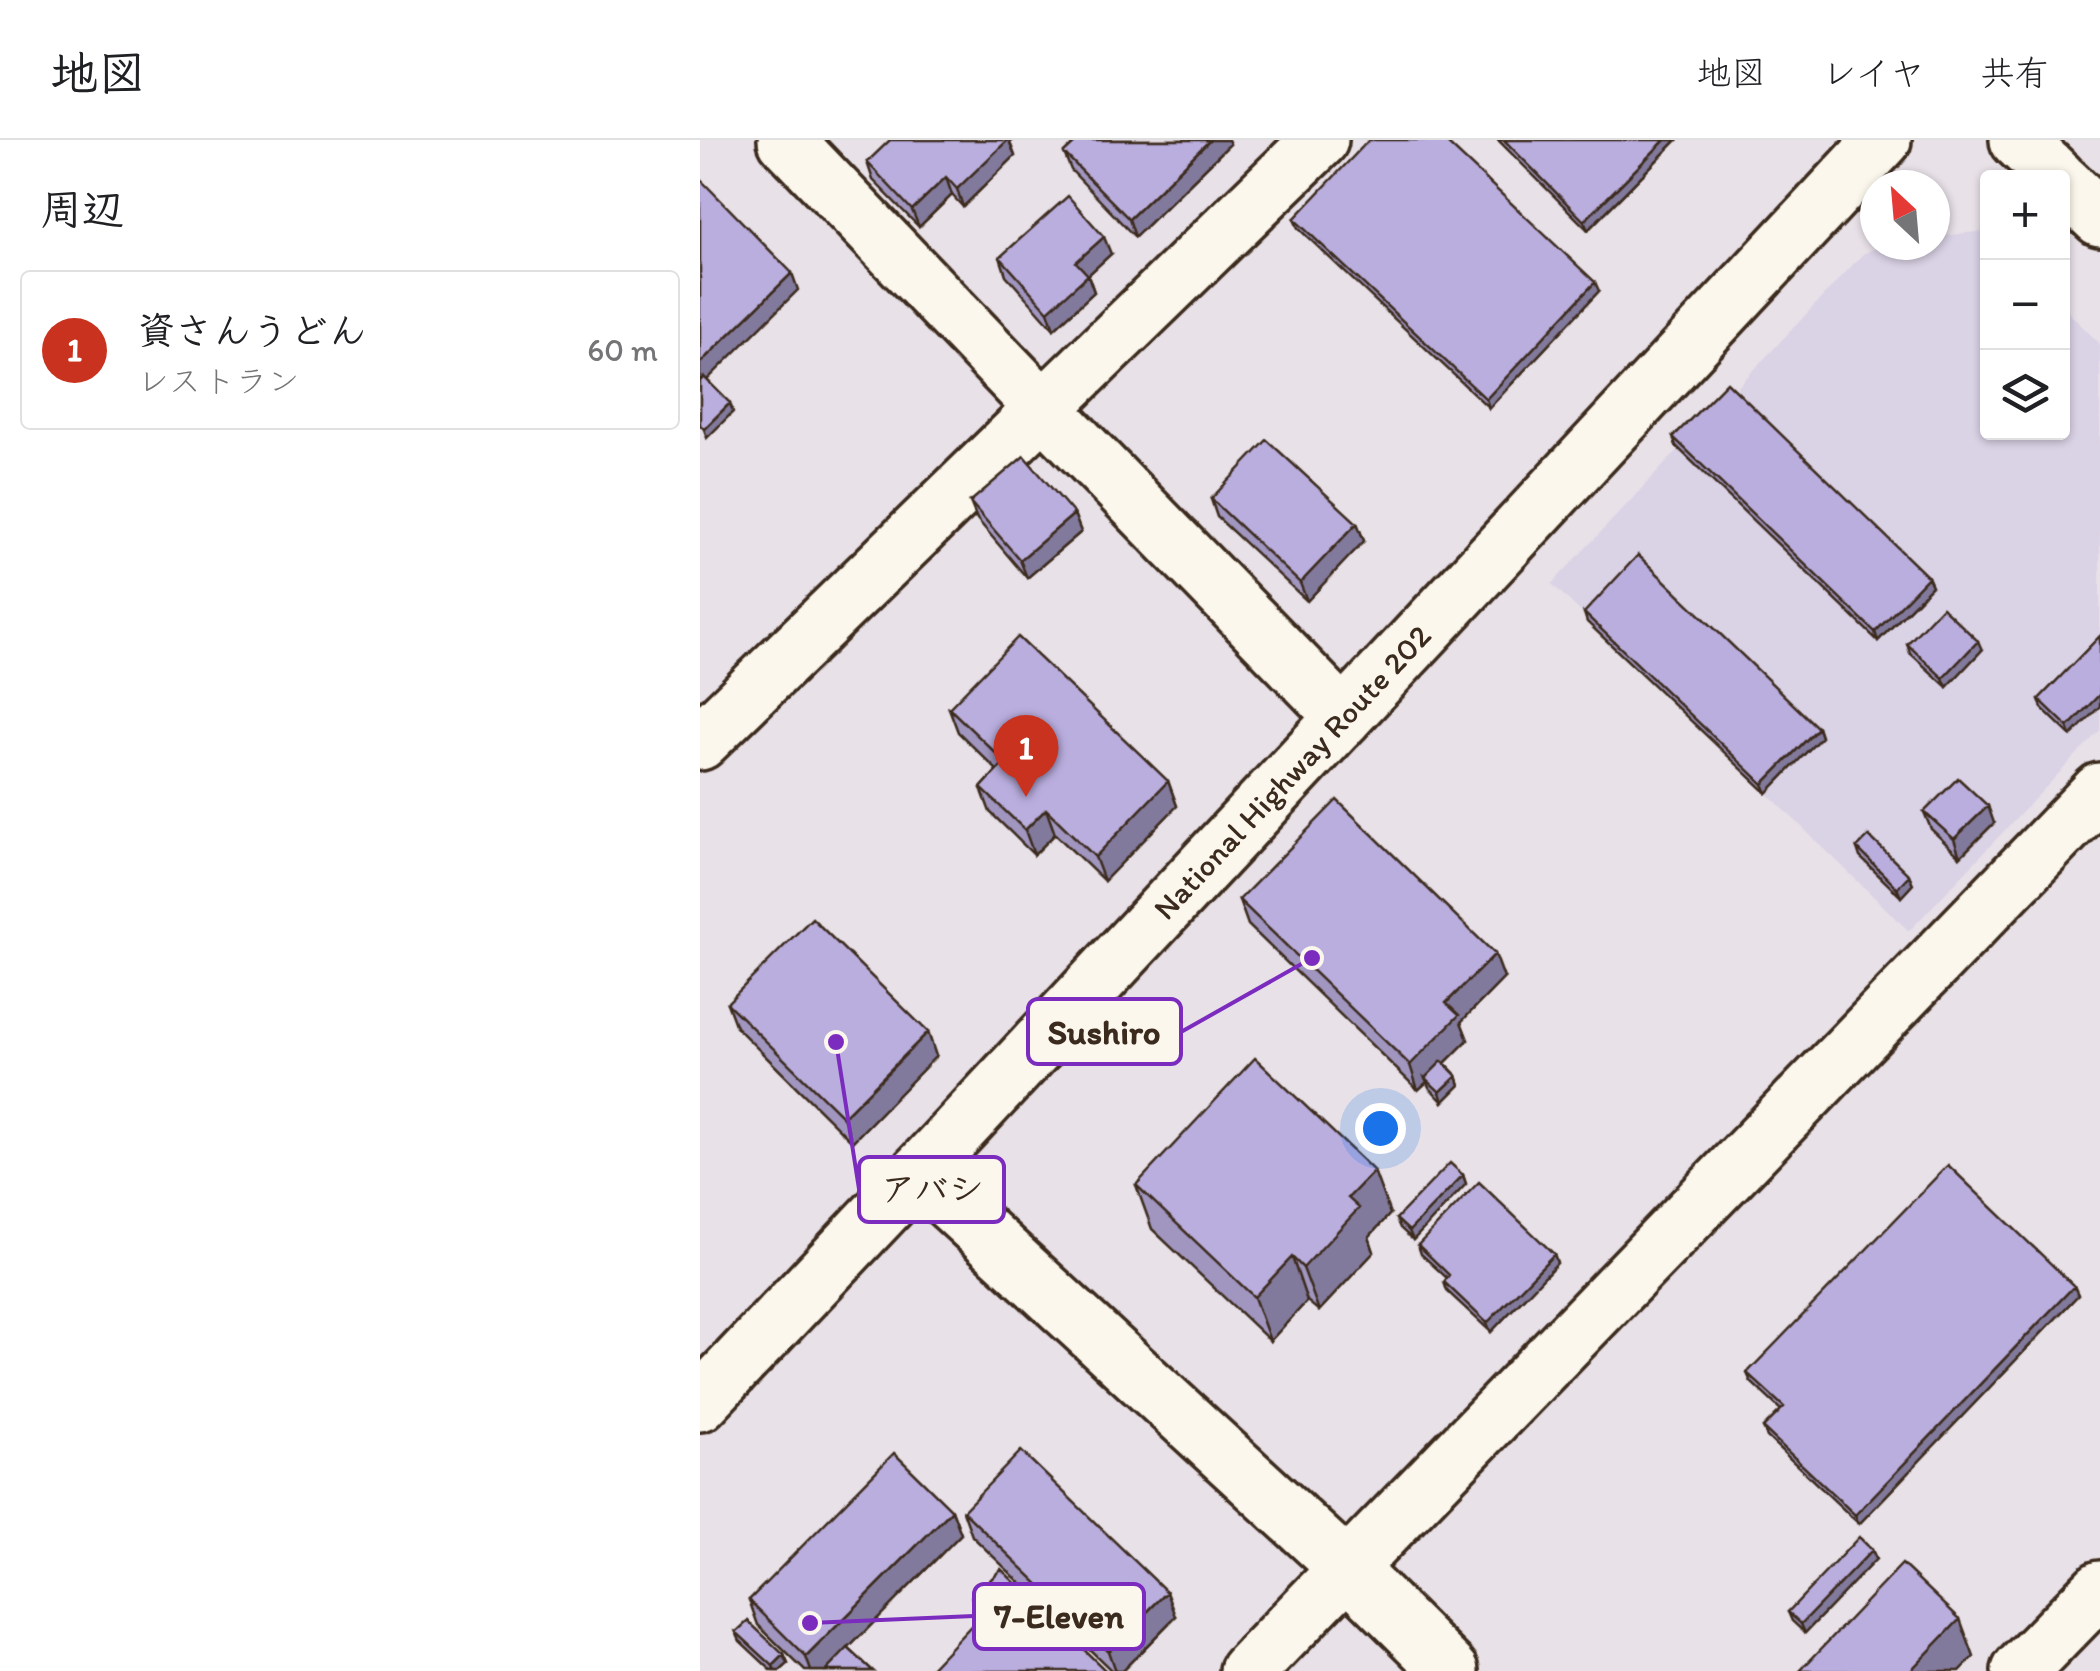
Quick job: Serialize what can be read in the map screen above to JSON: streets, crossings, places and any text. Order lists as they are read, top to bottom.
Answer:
{
  "streets": {
    "main road": ["National Highway Route 202"]
  },
  "places": ["Sushiro", "アバシ", "7-Eleven"],
  "north": "top left",
  "page": {
    "header": "地図",
    "nav": ["地図", "レイヤ", "共有"],
    "heading": "周辺",
    "map_buttons": ["+", "−"],
    "list": [
      {
        "mark": "1",
        "name": "資さんうどん",
        "note": "レストラン",
        "value": "60 m"
      }
    ],
    "pins": "1"
  }
}
